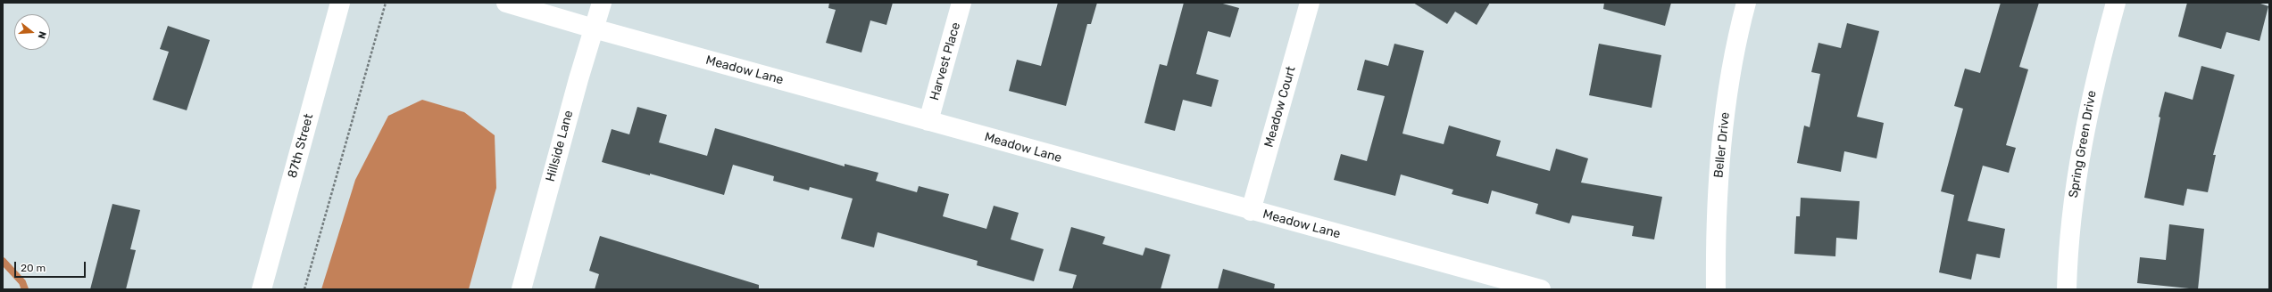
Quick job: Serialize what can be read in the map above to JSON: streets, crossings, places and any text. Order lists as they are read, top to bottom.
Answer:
{
  "streets": {
    "street": [
      "Harvest Place",
      "Meadow Lane",
      "Meadow Court",
      "Spring Green Drive",
      "Beller Drive",
      "87th Street",
      "Hillside Lane"
    ]
  },
  "crossings": [
    ["Harvest Place", "Meadow Lane"],
    ["Meadow Lane", "Meadow Court"],
    ["Meadow Lane", "Hillside Lane"]
  ],
  "scale_bar": "20 m",
  "north": "right"
}
